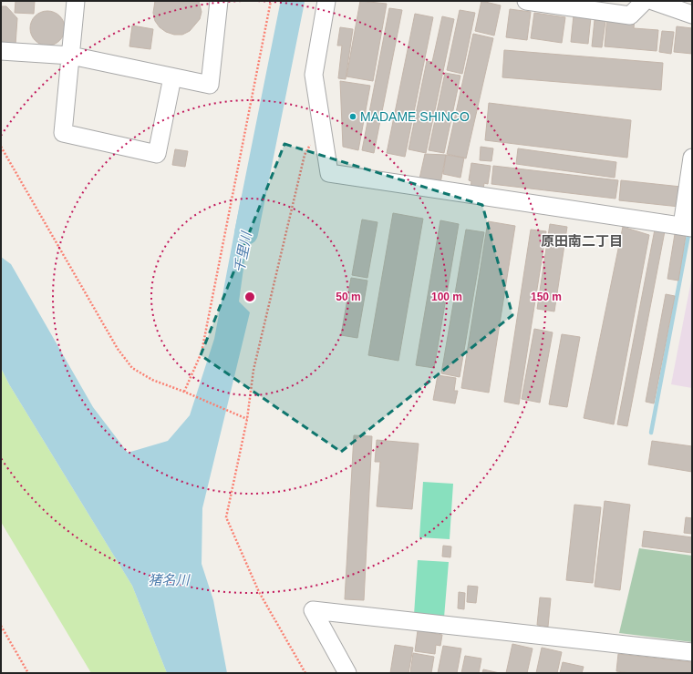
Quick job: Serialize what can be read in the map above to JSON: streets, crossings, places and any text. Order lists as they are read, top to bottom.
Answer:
{
  "districts": ["原田南二丁目"],
  "water": ["千里川", "猪名川"],
  "places": ["MADAME SHINCO"],
  "rings": ["50 m", "100 m", "150 m"]
}
